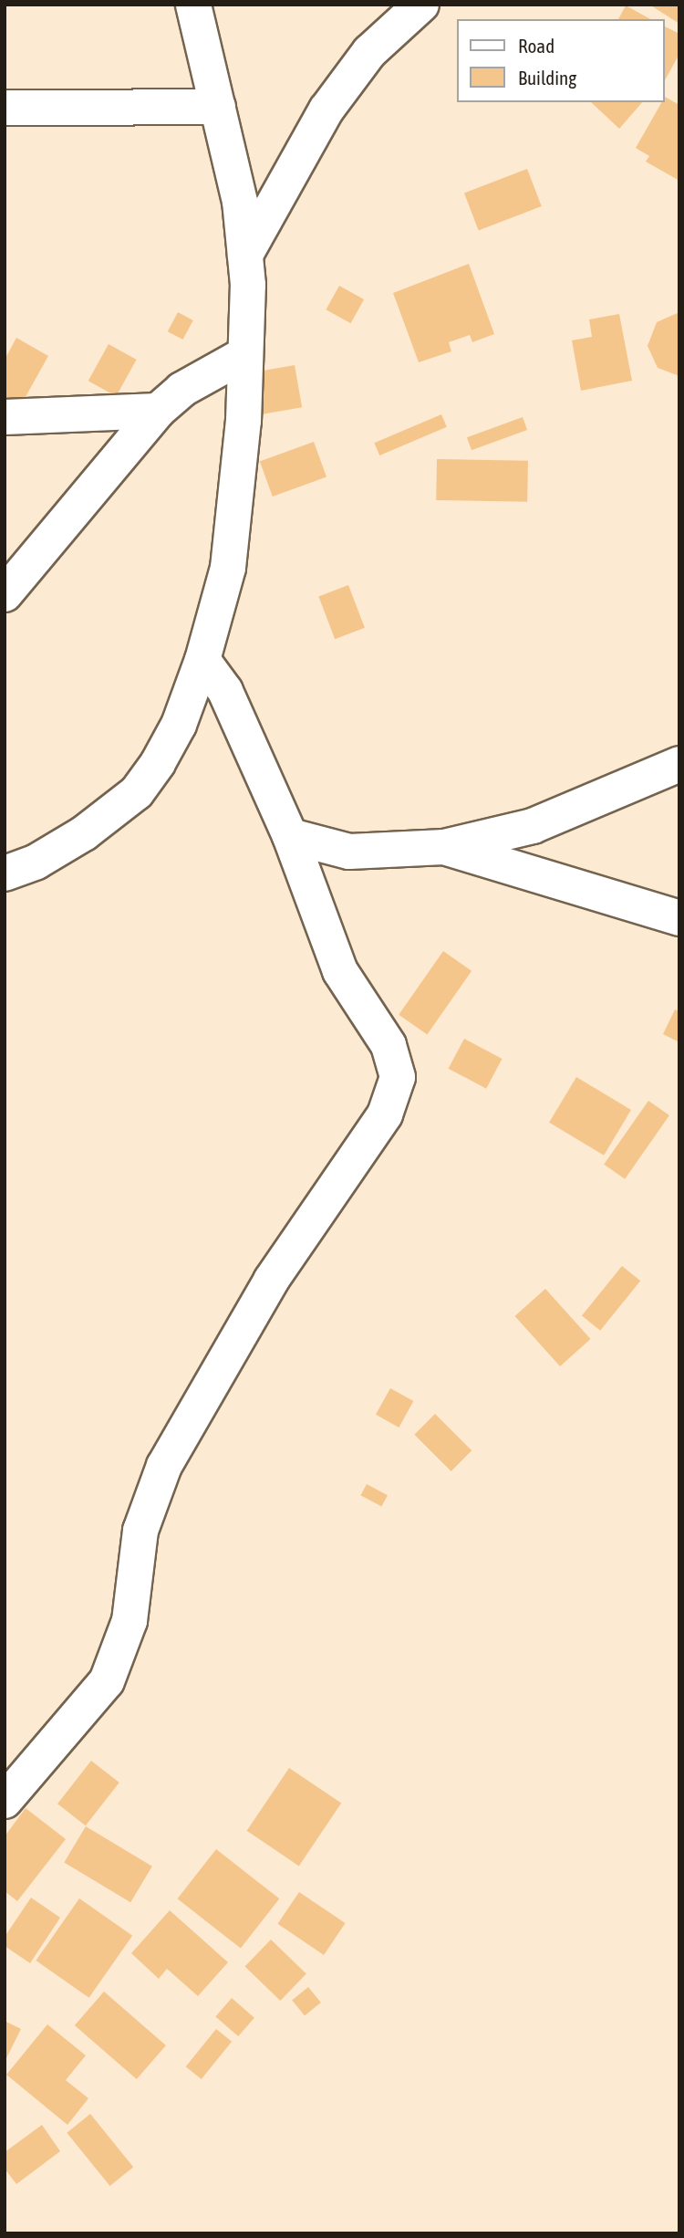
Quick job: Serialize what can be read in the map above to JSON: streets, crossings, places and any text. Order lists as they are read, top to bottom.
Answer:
{
  "legend": ["Road", "Building"]
}
